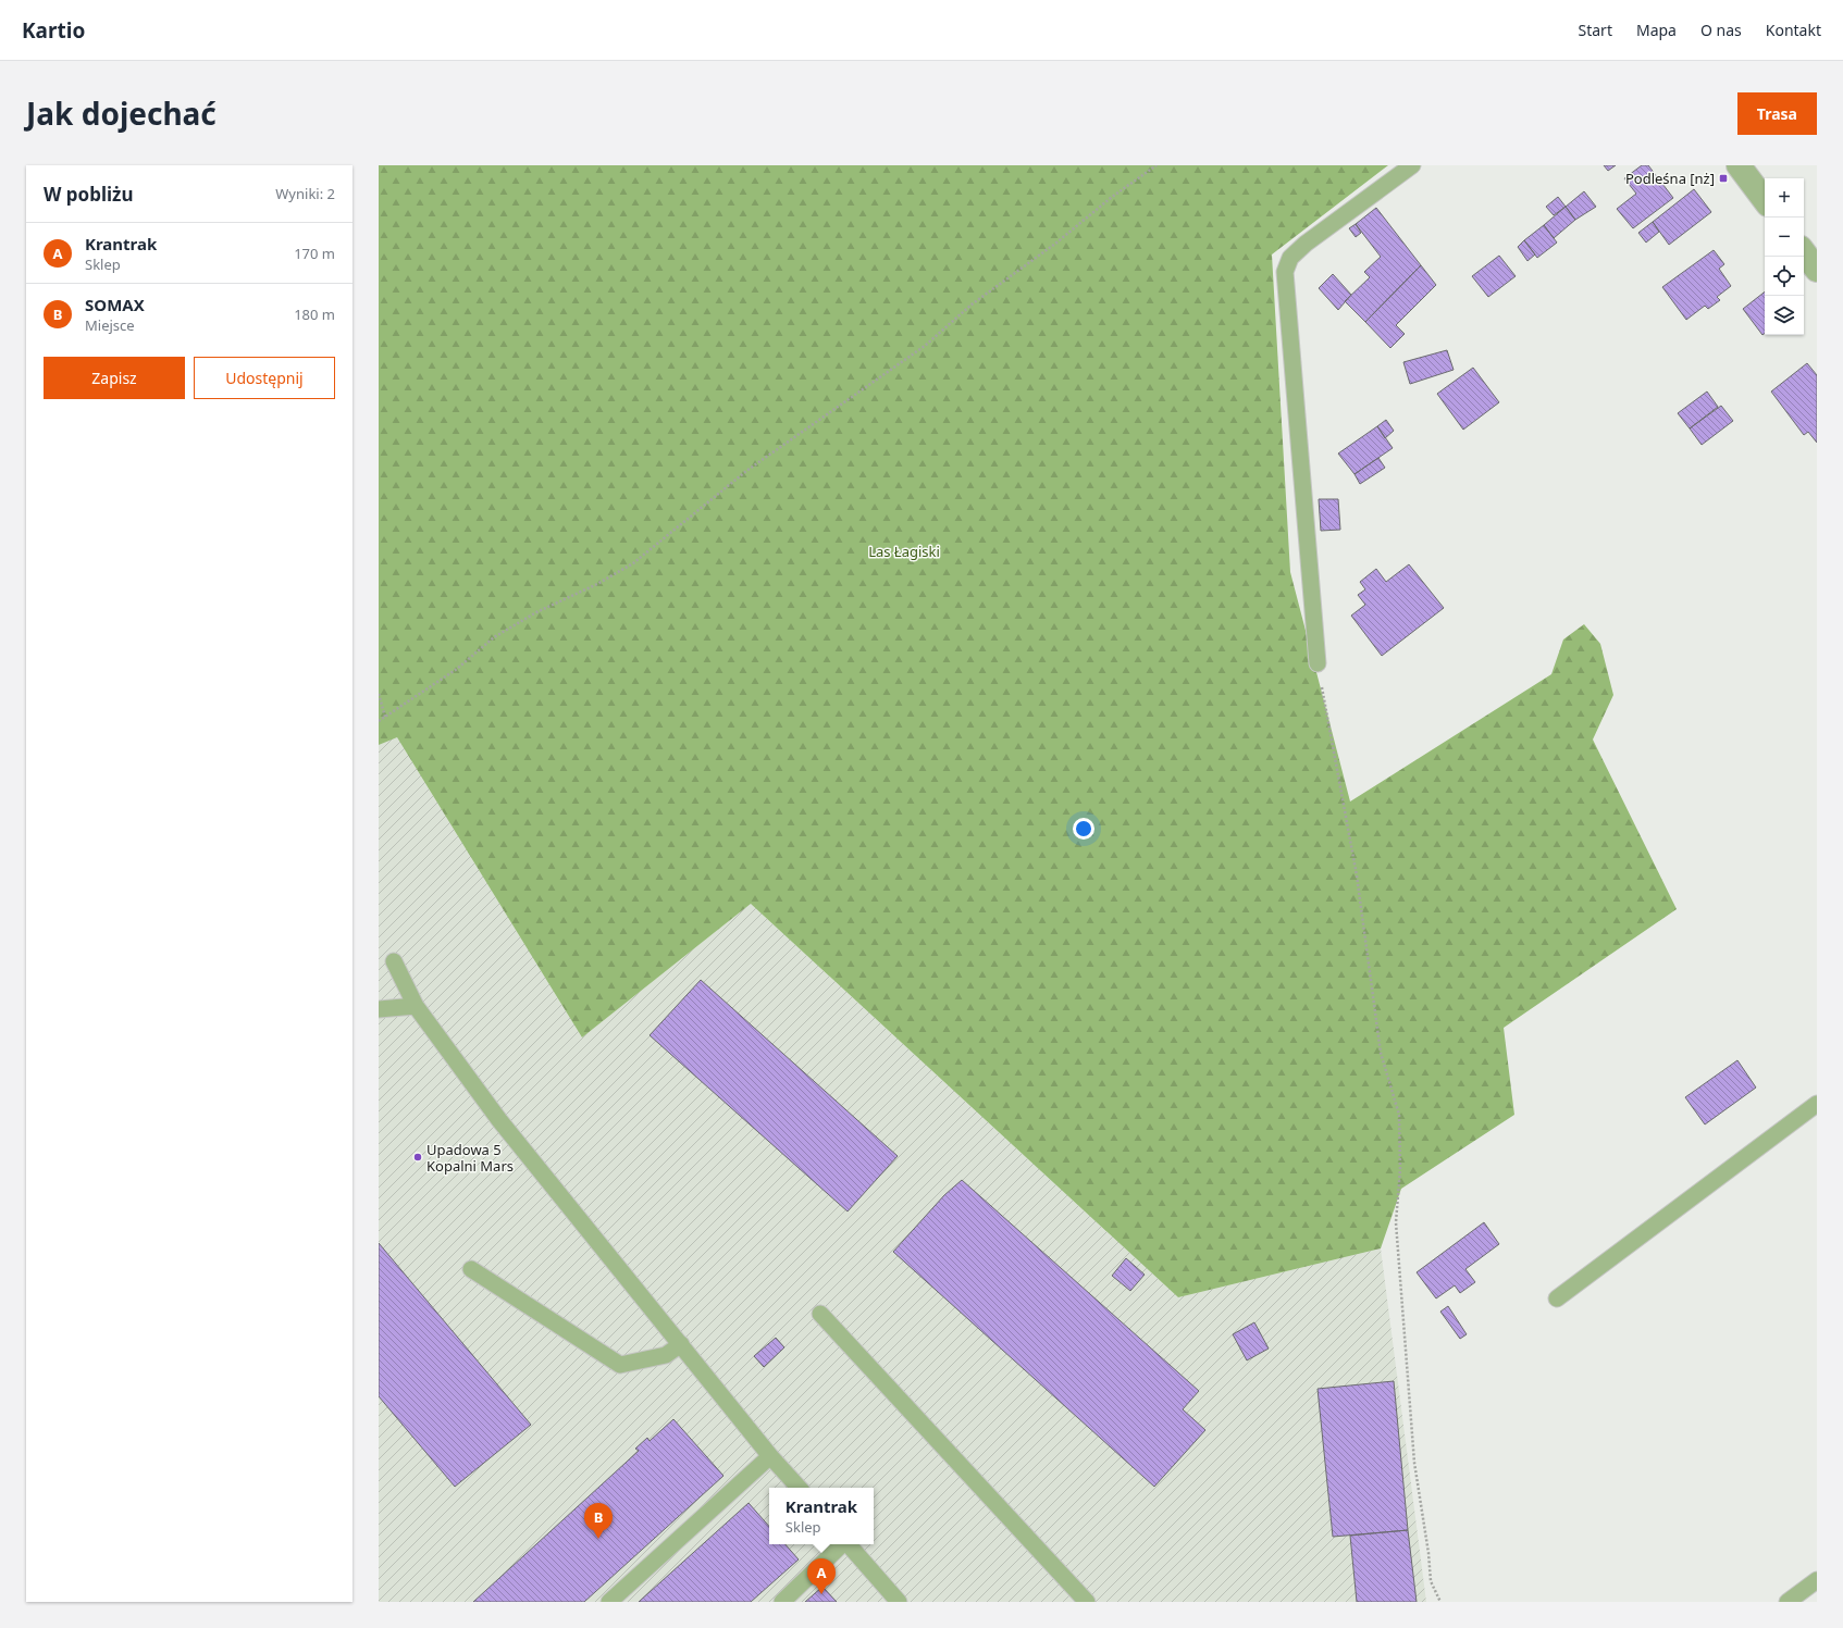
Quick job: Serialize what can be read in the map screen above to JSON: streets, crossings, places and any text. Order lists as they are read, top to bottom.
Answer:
{
  "parks": ["Las Łagiski"],
  "places": {
    "transit": ["Podleśna [nż]"],
    "other": ["Upadowa 5 Kopalni Mars"]
  },
  "page": {
    "header": "Kartio",
    "nav": [
      "Start",
      "Mapa",
      "O nas",
      "Kontakt"
    ],
    "title": "Jak dojechać",
    "buttons": [
      "Trasa",
      ["Zapisz", "Udostępnij"]
    ],
    "heading": ["W pobliżu", "Wyniki: 2"],
    "map_buttons": ["+", "−"],
    "list": [
      {
        "mark": "A",
        "name": "Krantrak",
        "note": "Sklep",
        "value": "170 m"
      },
      {
        "mark": "B",
        "name": "SOMAX",
        "note": "Miejsce",
        "value": "180 m"
      }
    ],
    "popup": ["Krantrak", "Sklep"],
    "pins": ["B", "A"]
  }
}
